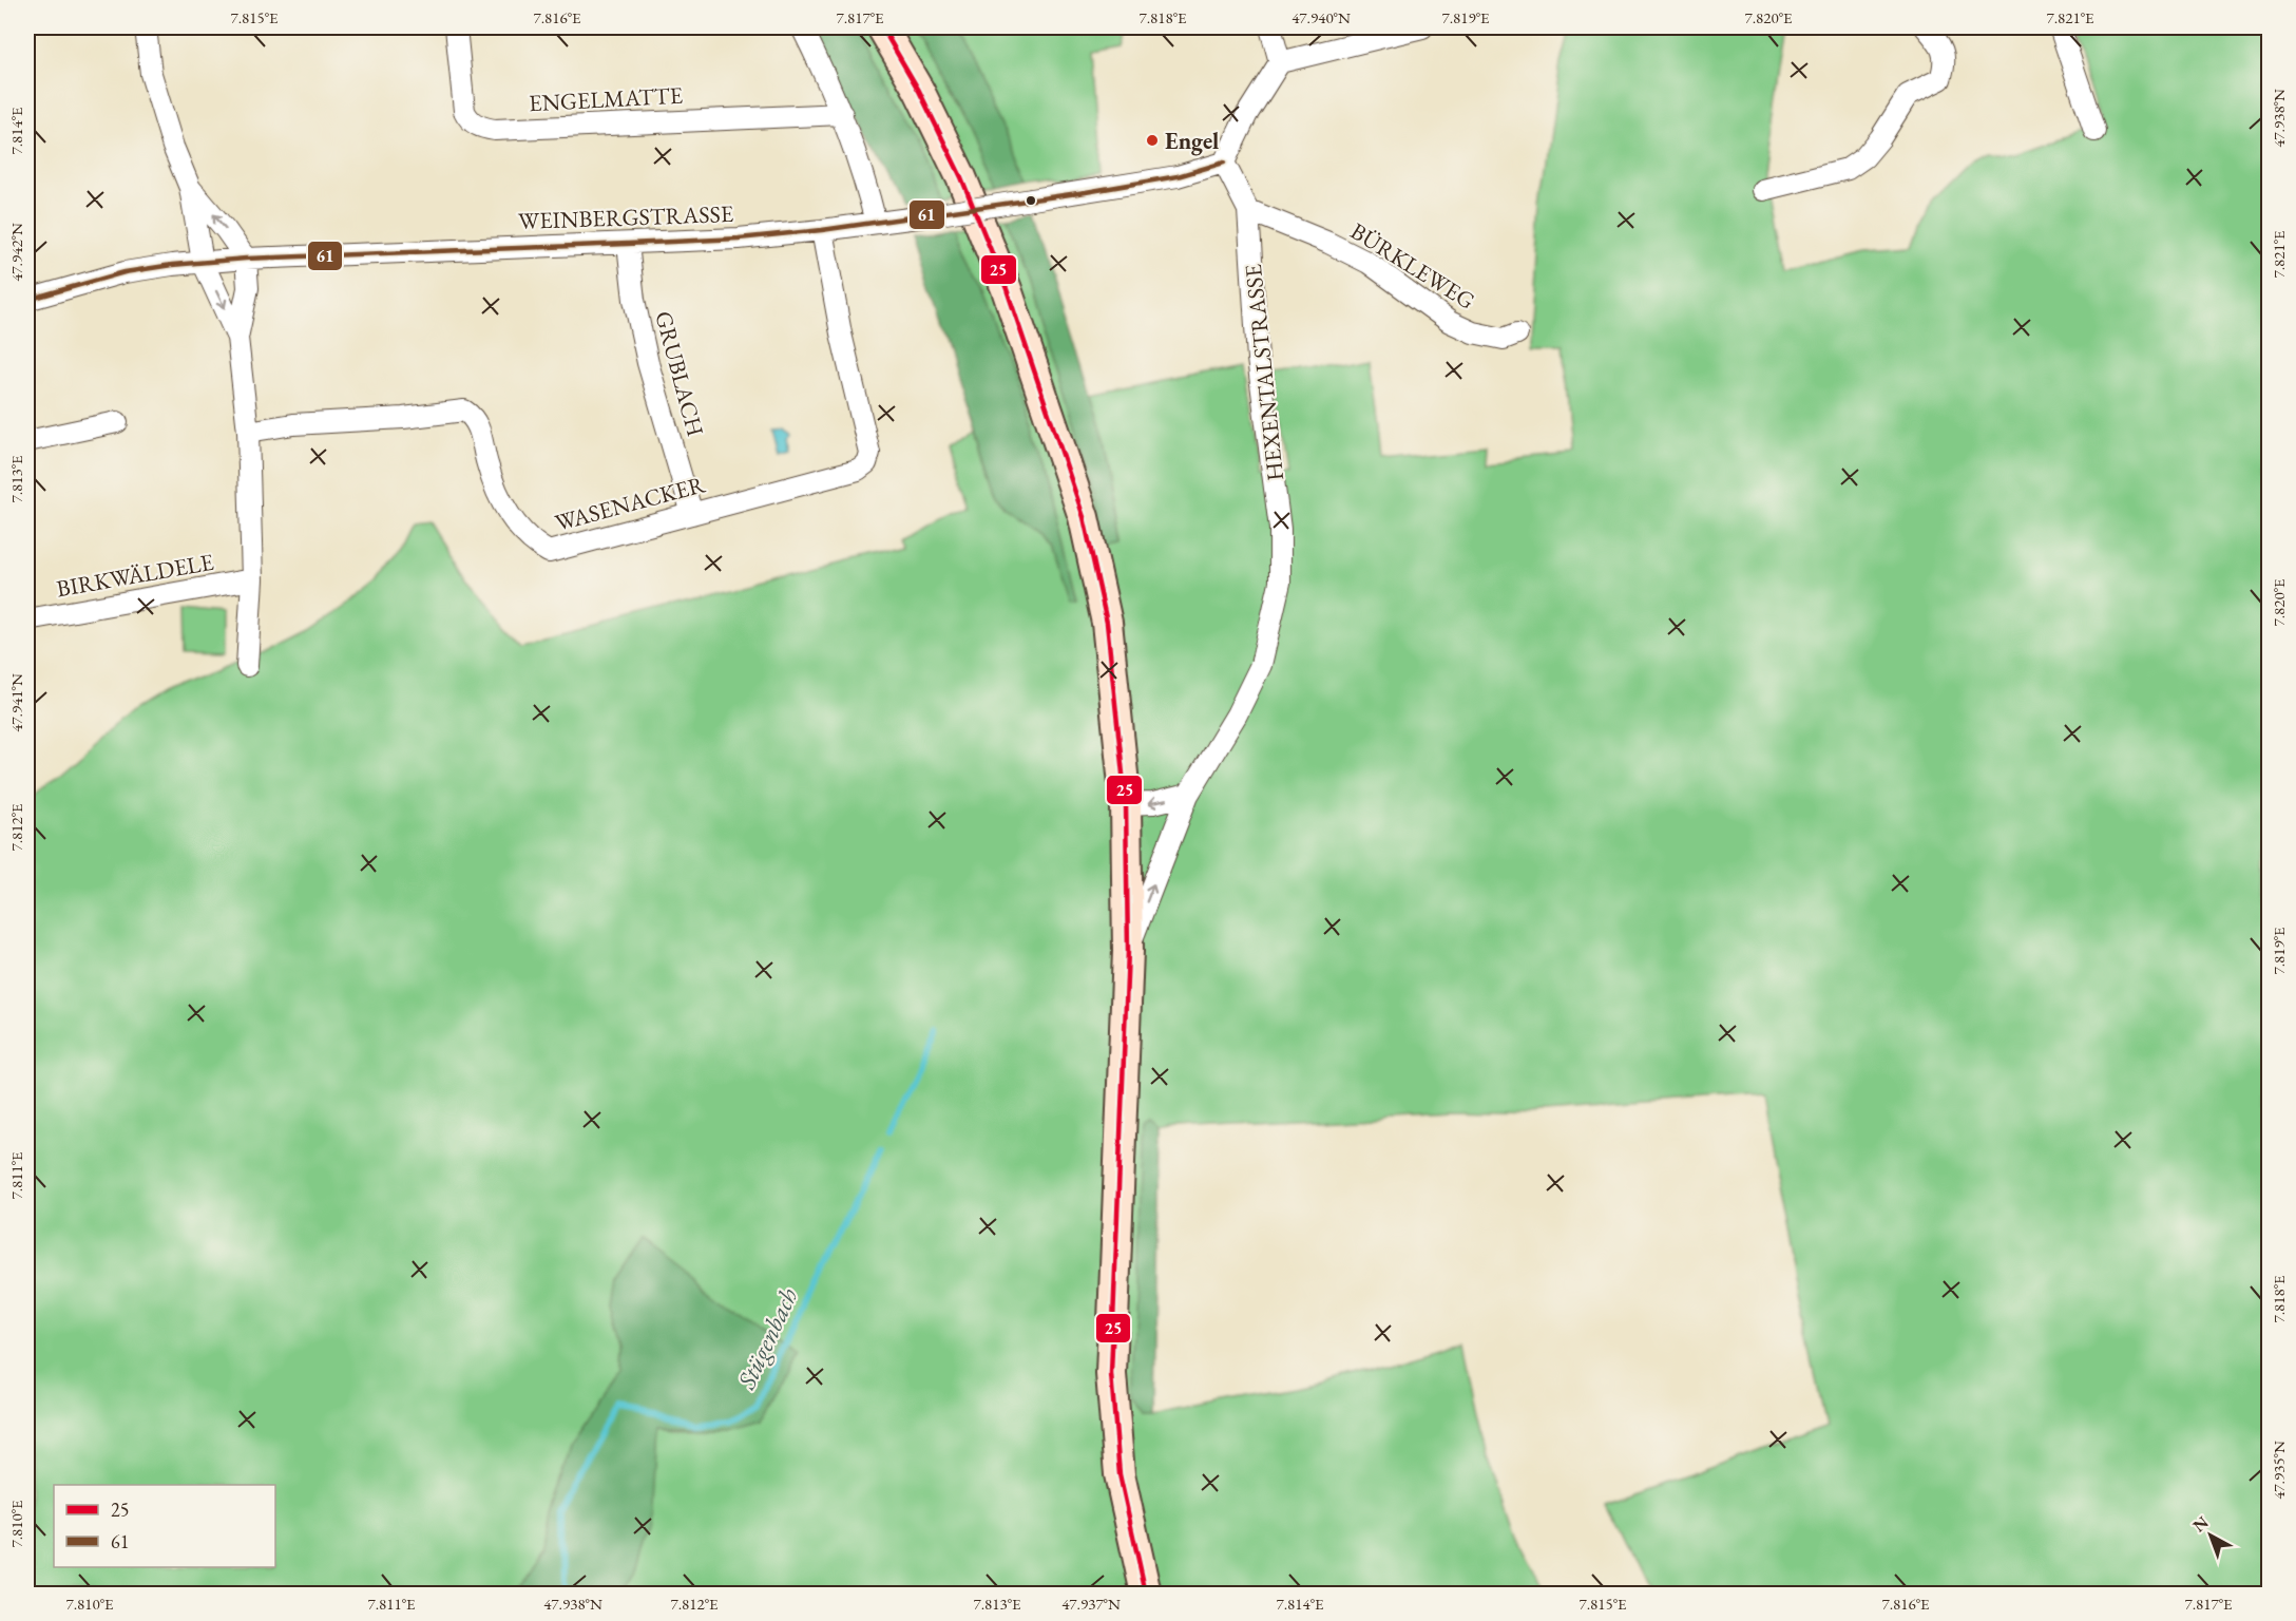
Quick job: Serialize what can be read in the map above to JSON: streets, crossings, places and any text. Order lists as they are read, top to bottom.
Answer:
{
  "streets": {
    "main road": ["HEXENTALSTRASSE"],
    "street": [
      "ENGELMATTE",
      "WEINBERGSTRASSE",
      "BÜRKLEWEG",
      "GRUBLACH",
      "WASENACKER",
      "BIRKWÄLDELE"
    ]
  },
  "crossings": [
    ["WEINBERGSTRASSE", "HEXENTALSTRASSE"],
    ["WEINBERGSTRASSE", "GRUBLACH"],
    ["WEINBERGSTRASSE", "WASENACKER"],
    ["BÜRKLEWEG", "HEXENTALSTRASSE"],
    ["GRUBLACH", "WASENACKER"]
  ],
  "water": ["Stügenbach"],
  "places": ["Engel"],
  "lines": ["transit line 25", "transit line 61"],
  "legend": ["25", "61"],
  "north": "top left",
  "coordinates": [
    "7.815°E",
    "7.816°E",
    "7.817°E",
    "7.818°E",
    "47.940°N",
    "7.819°E",
    "7.820°E",
    "7.821°E",
    "47.938°N",
    "7.814°E",
    "47.942°N",
    "7.813°E",
    "47.941°N",
    "7.812°E",
    "7.811°E",
    "47.935°N",
    "7.810°E",
    "47.937°N"
  ]
}
